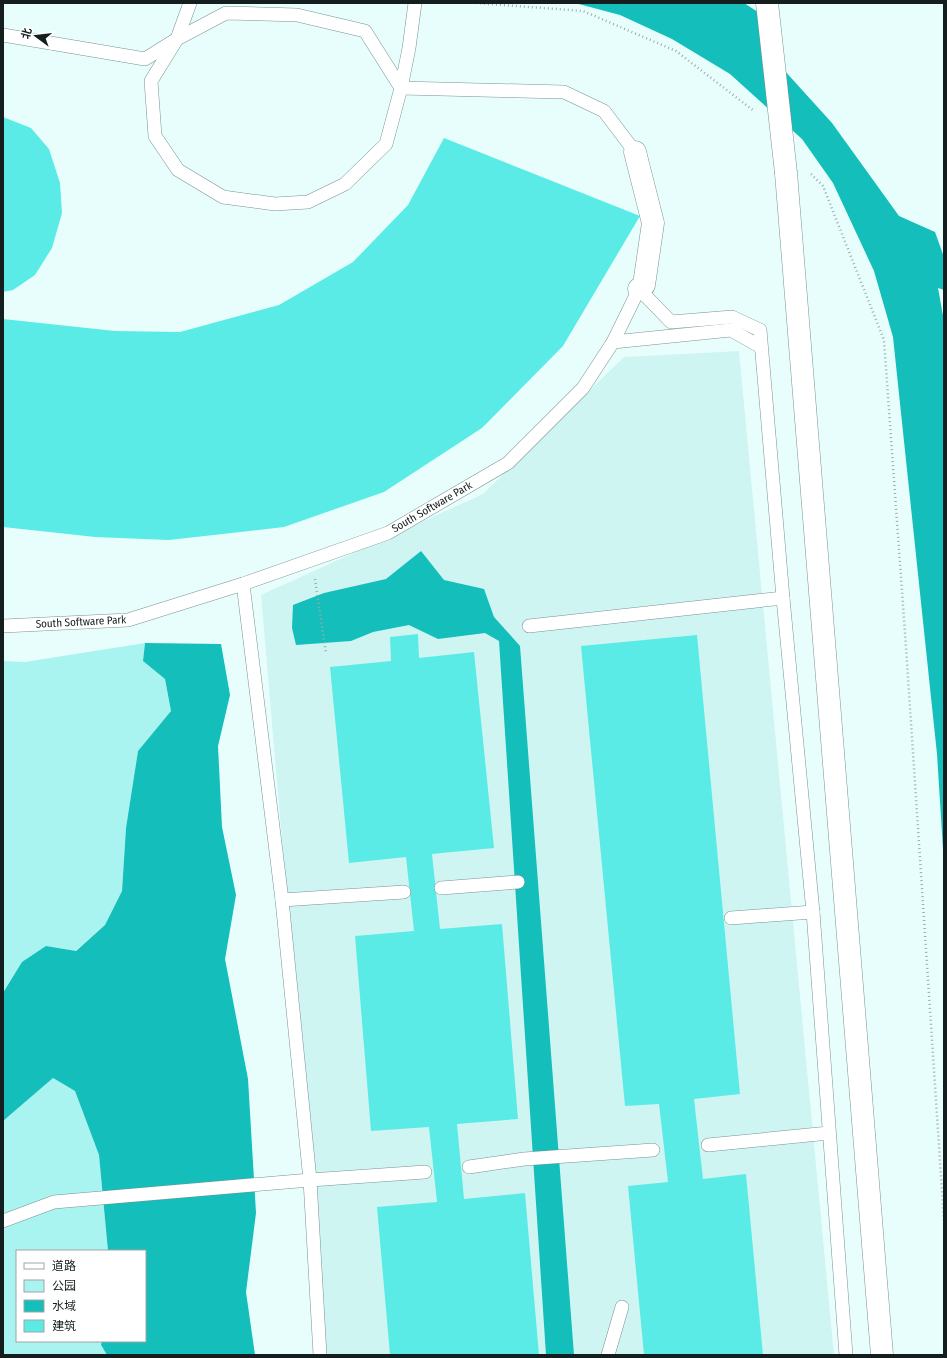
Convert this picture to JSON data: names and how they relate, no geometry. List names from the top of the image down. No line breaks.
{"streets":{"street":["South Software Park"]},"legend":["道路","公园","水域","建筑"],"north":"left"}
